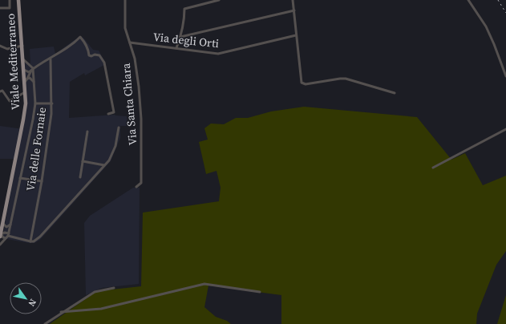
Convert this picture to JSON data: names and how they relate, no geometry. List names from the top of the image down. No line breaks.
{"streets":{"main road":["Viale Mediterraneo"],"street":["Via degli Orti","Via Santa Chiara","Via delle Fornaie"]},"crossings":[["Via degli Orti","Via Santa Chiara"]],"north":"bottom right"}
